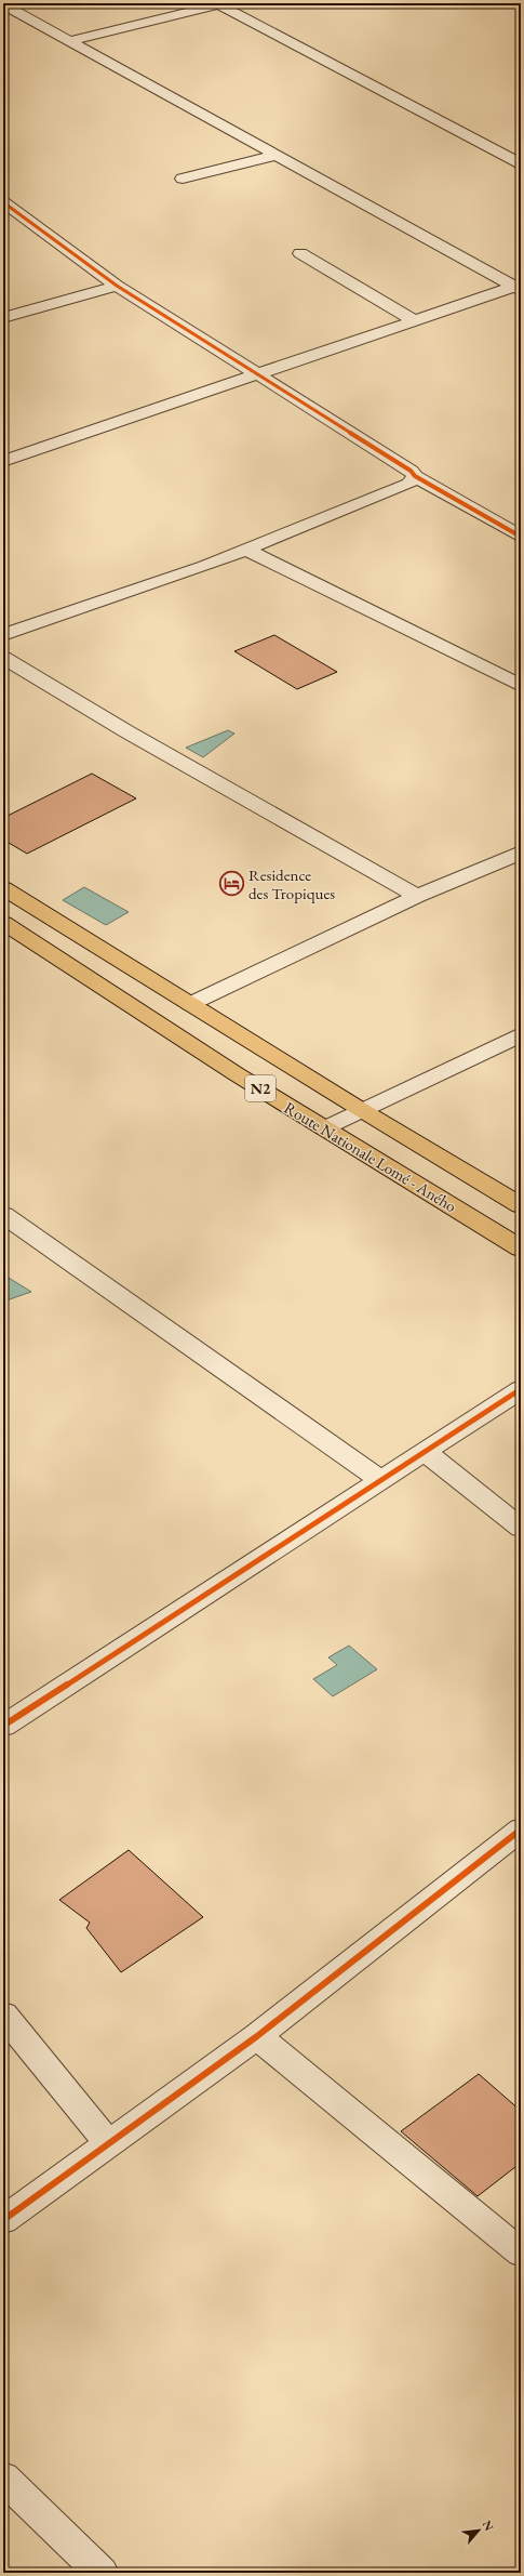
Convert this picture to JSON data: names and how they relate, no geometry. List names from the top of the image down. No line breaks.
{"streets":{"highway":["N2","Route Nationale Lomé - Aného"]},"places":{"hotel":["Residence des Tropiques"]},"north":"top right"}
